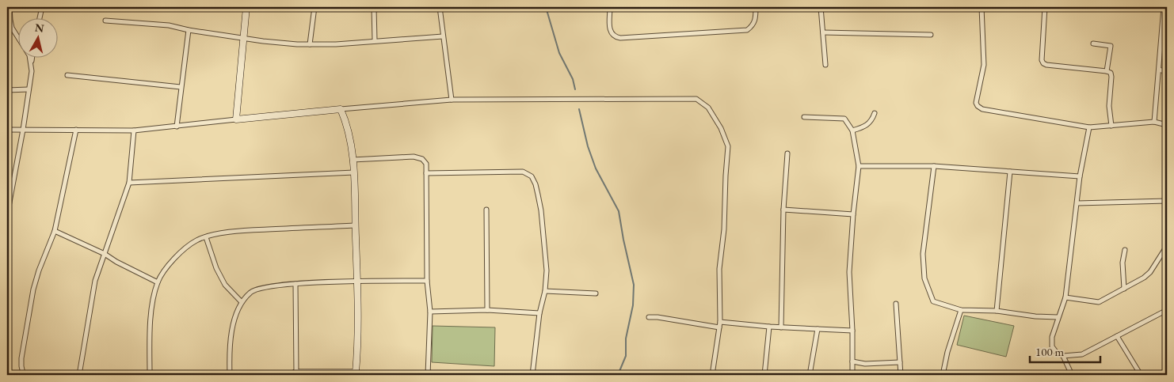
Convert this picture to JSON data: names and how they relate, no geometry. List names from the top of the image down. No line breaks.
{"scale_bar":"100 m","north":"top"}
